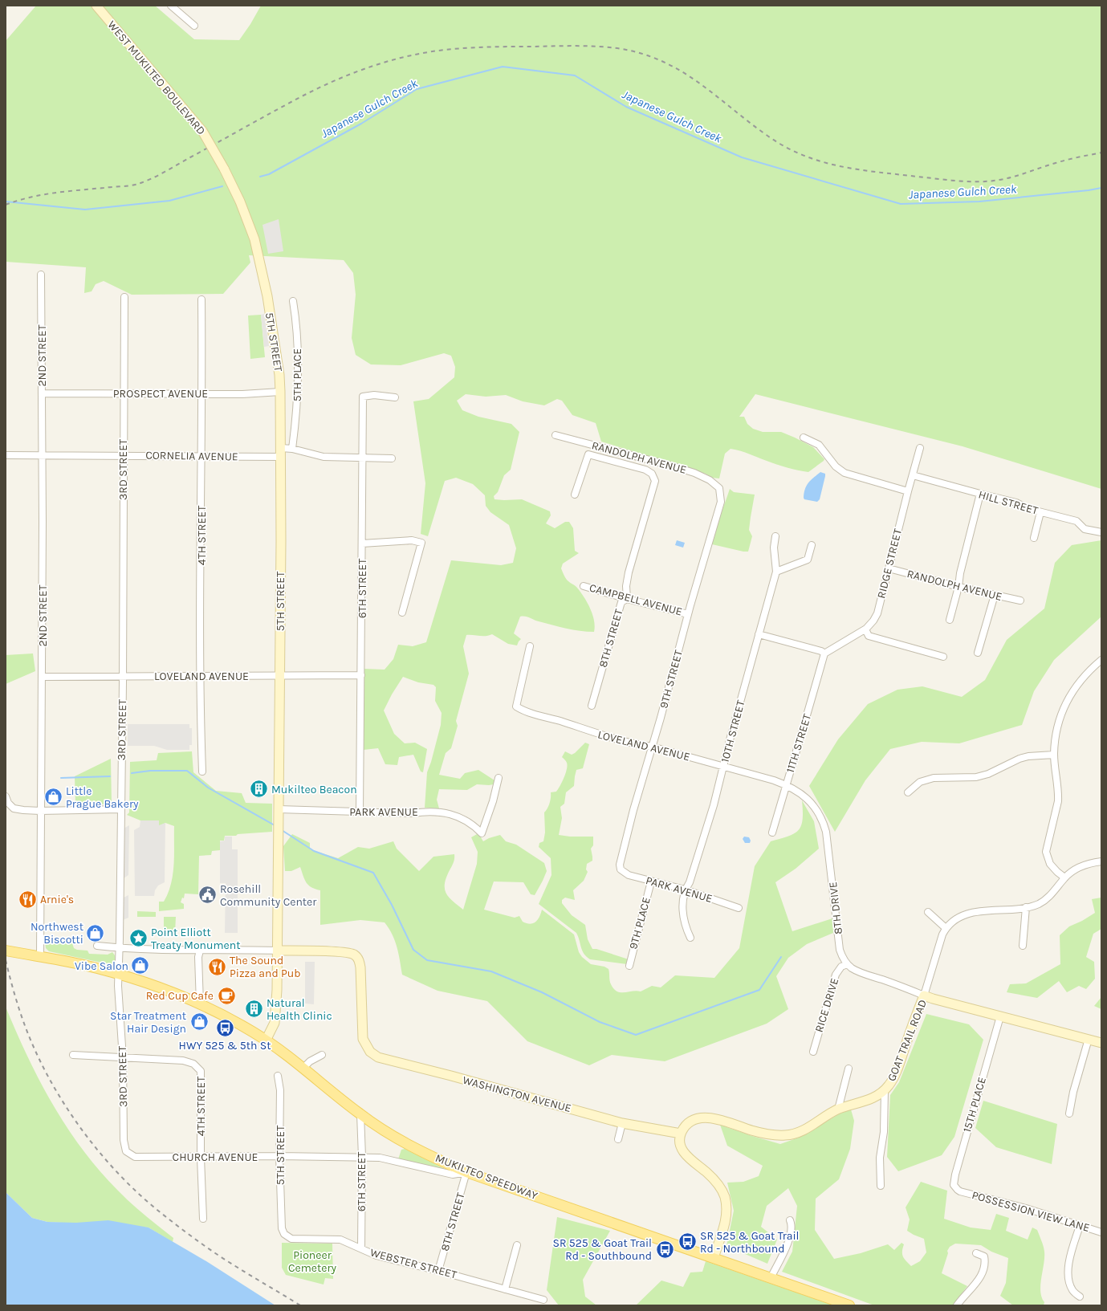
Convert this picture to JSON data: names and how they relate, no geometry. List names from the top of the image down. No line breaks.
{"streets":{"main road":["MUKILTEO SPEEDWAY"],"street":["WEST MUKILTEO BOULEVARD","5TH STREET","2ND STREET","5TH PLACE","PROSPECT AVENUE","CORNELIA AVENUE","RANDOLPH AVENUE","3RD STREET","HILL STREET","4TH STREET","RIDGE STREET","6TH STREET","CAMPBELL AVENUE","8TH STREET","LOVELAND AVENUE","9TH STREET","10TH STREET","11TH STREET","PARK AVENUE","8TH DRIVE","9TH PLACE","RICE DRIVE","GOAT TRAIL ROAD","WASHINGTON AVENUE","15TH PLACE","CHURCH AVENUE","POSSESSION VIEW LANE","WEBSTER STREET"]},"crossings":[["WEST MUKILTEO BOULEVARD","5TH STREET"],["5TH STREET","PROSPECT AVENUE"],["5TH STREET","CORNELIA AVENUE"],["5TH STREET","LOVELAND AVENUE"],["5TH STREET","PARK AVENUE"],["5TH STREET","WASHINGTON AVENUE"],["5TH STREET","CHURCH AVENUE"],["5TH STREET","MUKILTEO SPEEDWAY"],["5TH STREET","WEBSTER STREET"],["2ND STREET","PROSPECT AVENUE"],["2ND STREET","CORNELIA AVENUE"],["2ND STREET","LOVELAND AVENUE"],["2ND STREET","MUKILTEO SPEEDWAY"],["5TH PLACE","CORNELIA AVENUE"],["PROSPECT AVENUE","3RD STREET"],["PROSPECT AVENUE","4TH STREET"],["CORNELIA AVENUE","3RD STREET"],["CORNELIA AVENUE","4TH STREET"],["CORNELIA AVENUE","6TH STREET"],["RANDOLPH AVENUE","RIDGE STREET"],["RANDOLPH AVENUE","8TH STREET"],["RANDOLPH AVENUE","9TH STREET"],["3RD STREET","4TH STREET"],["3RD STREET","LOVELAND AVENUE"],["3RD STREET","CHURCH AVENUE"],["3RD STREET","MUKILTEO SPEEDWAY"],["HILL STREET","RIDGE STREET"],["4TH STREET","LOVELAND AVENUE"],["4TH STREET","CHURCH AVENUE"],["RIDGE STREET","11TH STREET"],["6TH STREET","LOVELAND AVENUE"],["6TH STREET","PARK AVENUE"],["6TH STREET","CHURCH AVENUE"],["6TH STREET","MUKILTEO SPEEDWAY"],["6TH STREET","WEBSTER STREET"],["CAMPBELL AVENUE","8TH STREET"],["CAMPBELL AVENUE","9TH STREET"],["8TH STREET","CHURCH AVENUE"],["8TH STREET","MUKILTEO SPEEDWAY"],["8TH STREET","WEBSTER STREET"],["LOVELAND AVENUE","9TH STREET"],["LOVELAND AVENUE","10TH STREET"],["LOVELAND AVENUE","11TH STREET"],["LOVELAND AVENUE","8TH DRIVE"],["9TH STREET","PARK AVENUE"],["10TH STREET","PARK AVENUE"],["11TH STREET","8TH DRIVE"],["PARK AVENUE","9TH PLACE"],["8TH DRIVE","RICE DRIVE"],["GOAT TRAIL ROAD","WASHINGTON AVENUE"],["GOAT TRAIL ROAD","15TH PLACE"],["15TH PLACE","POSSESSION VIEW LANE"],["CHURCH AVENUE","MUKILTEO SPEEDWAY"]],"water":["Japanese Gulch Creek"],"parks":["Pioneer Cemetery"],"places":{"building":["Mukilteo Beacon","Natural Health Clinic"],"shop":["Little Prague Bakery","Northwest Biscotti","Vibe Salon","Star Treatment Hair Design"],"public building":["Rosehill Community Center"],"restaurant":["Arnie's","The Sound Pizza and Pub"],"place":["Point Elliott Treaty Monument"],"cafe":["Red Cup Cafe"],"bus stop":["HWY 525 & 5th St","SR 525 & Goat Trail Rd - Northbound","SR 525 & Goat Trail Rd - Southbound"]}}
